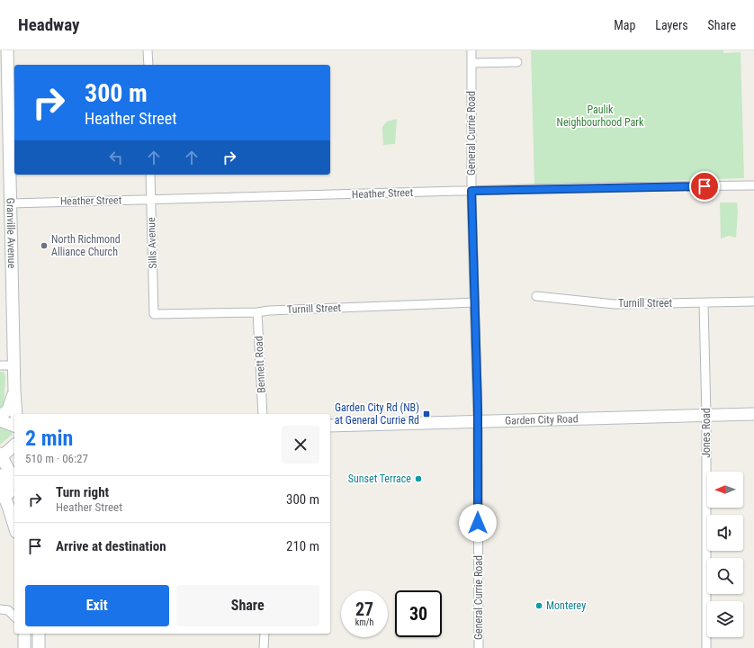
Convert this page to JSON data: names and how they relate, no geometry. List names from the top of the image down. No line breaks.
{"streets":{"street":["General Currie Road","Heather Street","Granville Avenue","Sills Avenue","Turnill Street","Bennett Road","Garden City Road","Jones Road"]},"crossings":[["General Currie Road","Heather Street"],["General Currie Road","Turnill Street"],["General Currie Road","Garden City Road"],["Heather Street","Granville Avenue"],["Heather Street","Sills Avenue"],["Sills Avenue","Turnill Street"],["Turnill Street","Bennett Road"],["Turnill Street","Jones Road"],["Garden City Road","Jones Road"]],"parks":["Paulik Neighbourhood Park"],"places":{"other":["North Richmond Alliance Church","Sunset Terrace","Monterey"],"transit":["Garden City Rd (NB) at General Currie Rd"]},"north":"left","page":{"header":"Headway","nav":["Map","Layers","Share"],"turn":["300 m","Heather Street"],"heading":["2 min","510 m · 06:27"],"list":[{"name":"Turn right","note":"Heather Street","value":"300 m"},{"name":"Arrive at destination","value":"210 m"}],"buttons":["Exit","Share"],"speed":"27 km/h","limit":"30"}}
